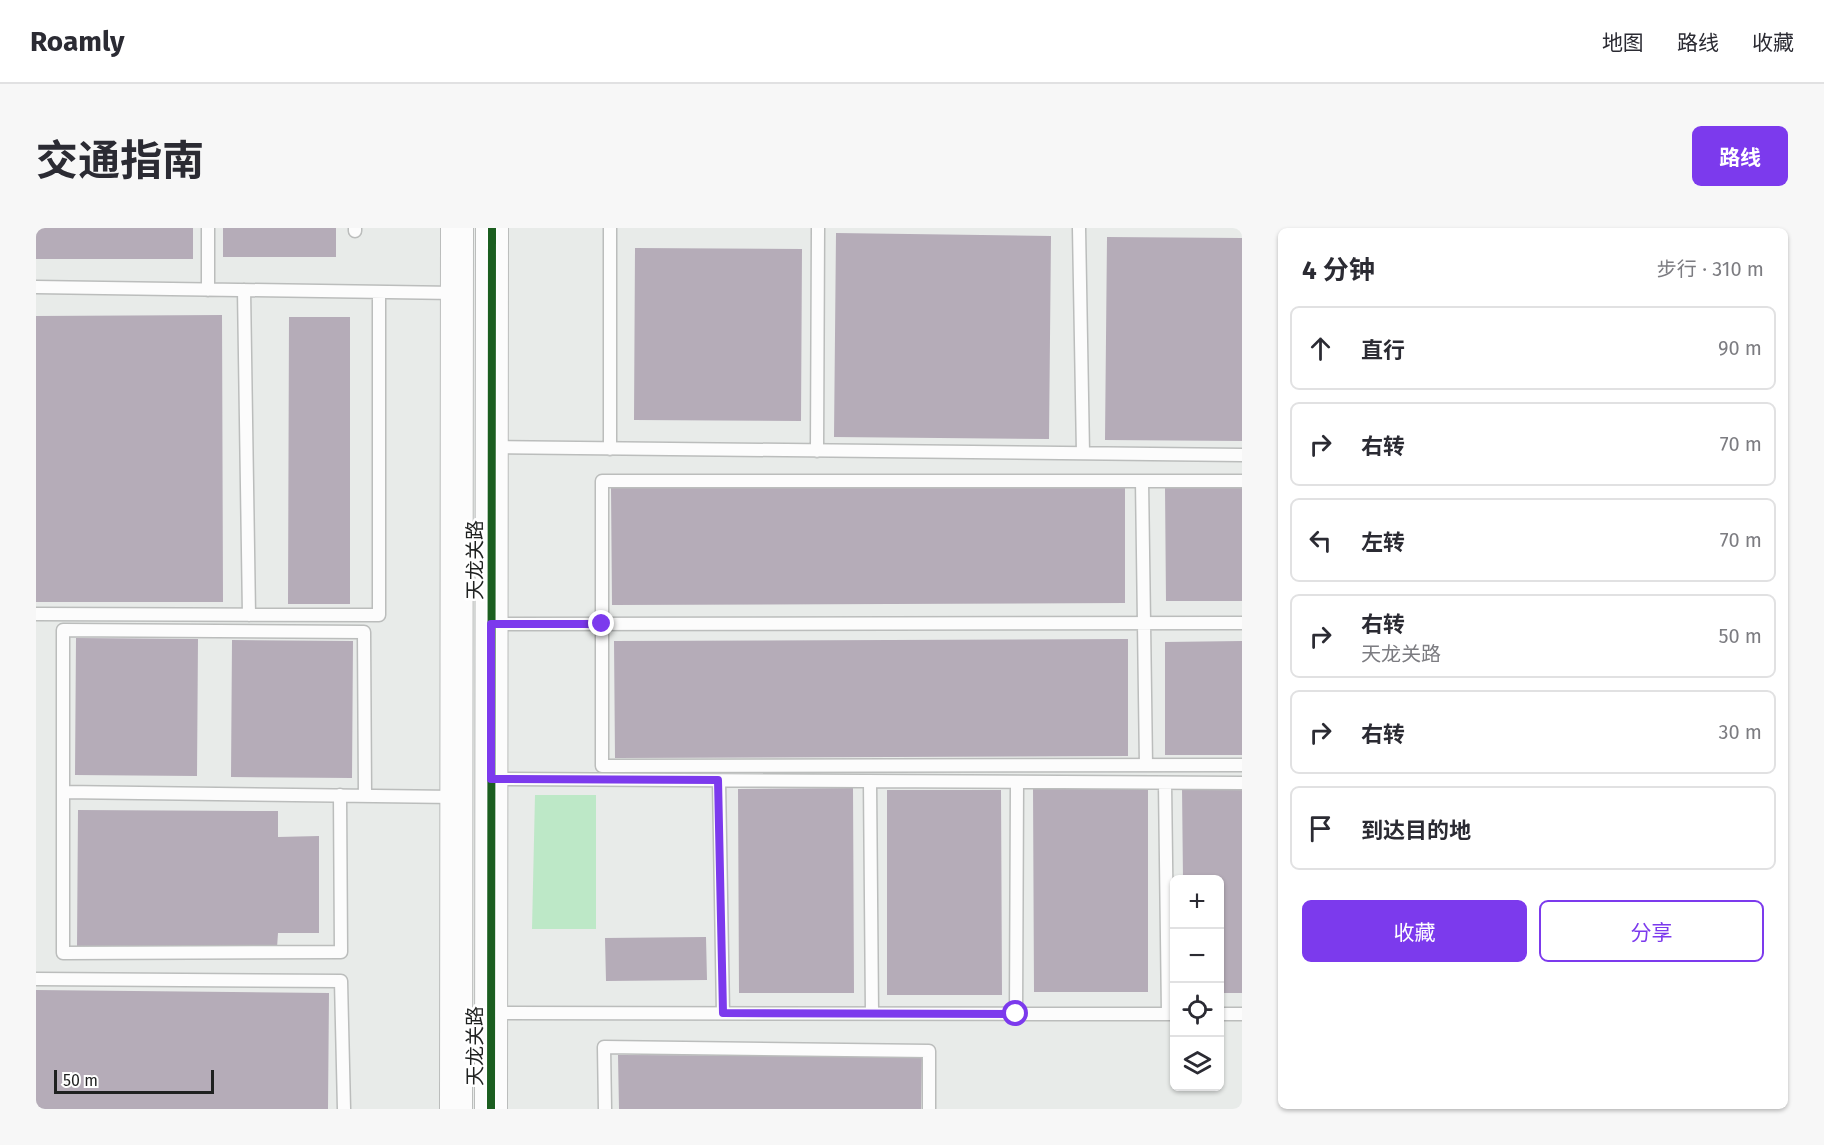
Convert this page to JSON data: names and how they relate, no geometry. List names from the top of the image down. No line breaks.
{"streets":{"street":["天龙关路"]},"scale_bar":"50 m","page":{"header":"Roamly","nav":["地图","路线","收藏"],"title":"交通指南","buttons":["路线",["收藏","分享"]],"heading":["4 分钟","步行 · 310 m"],"list":[["直行","90 m"],["右转","70 m"],["左转","70 m"],["右转","天龙关路","50 m"],["右转","30 m"],"到达目的地"],"map_buttons":["+","−"],"scale":"50 m"}}
